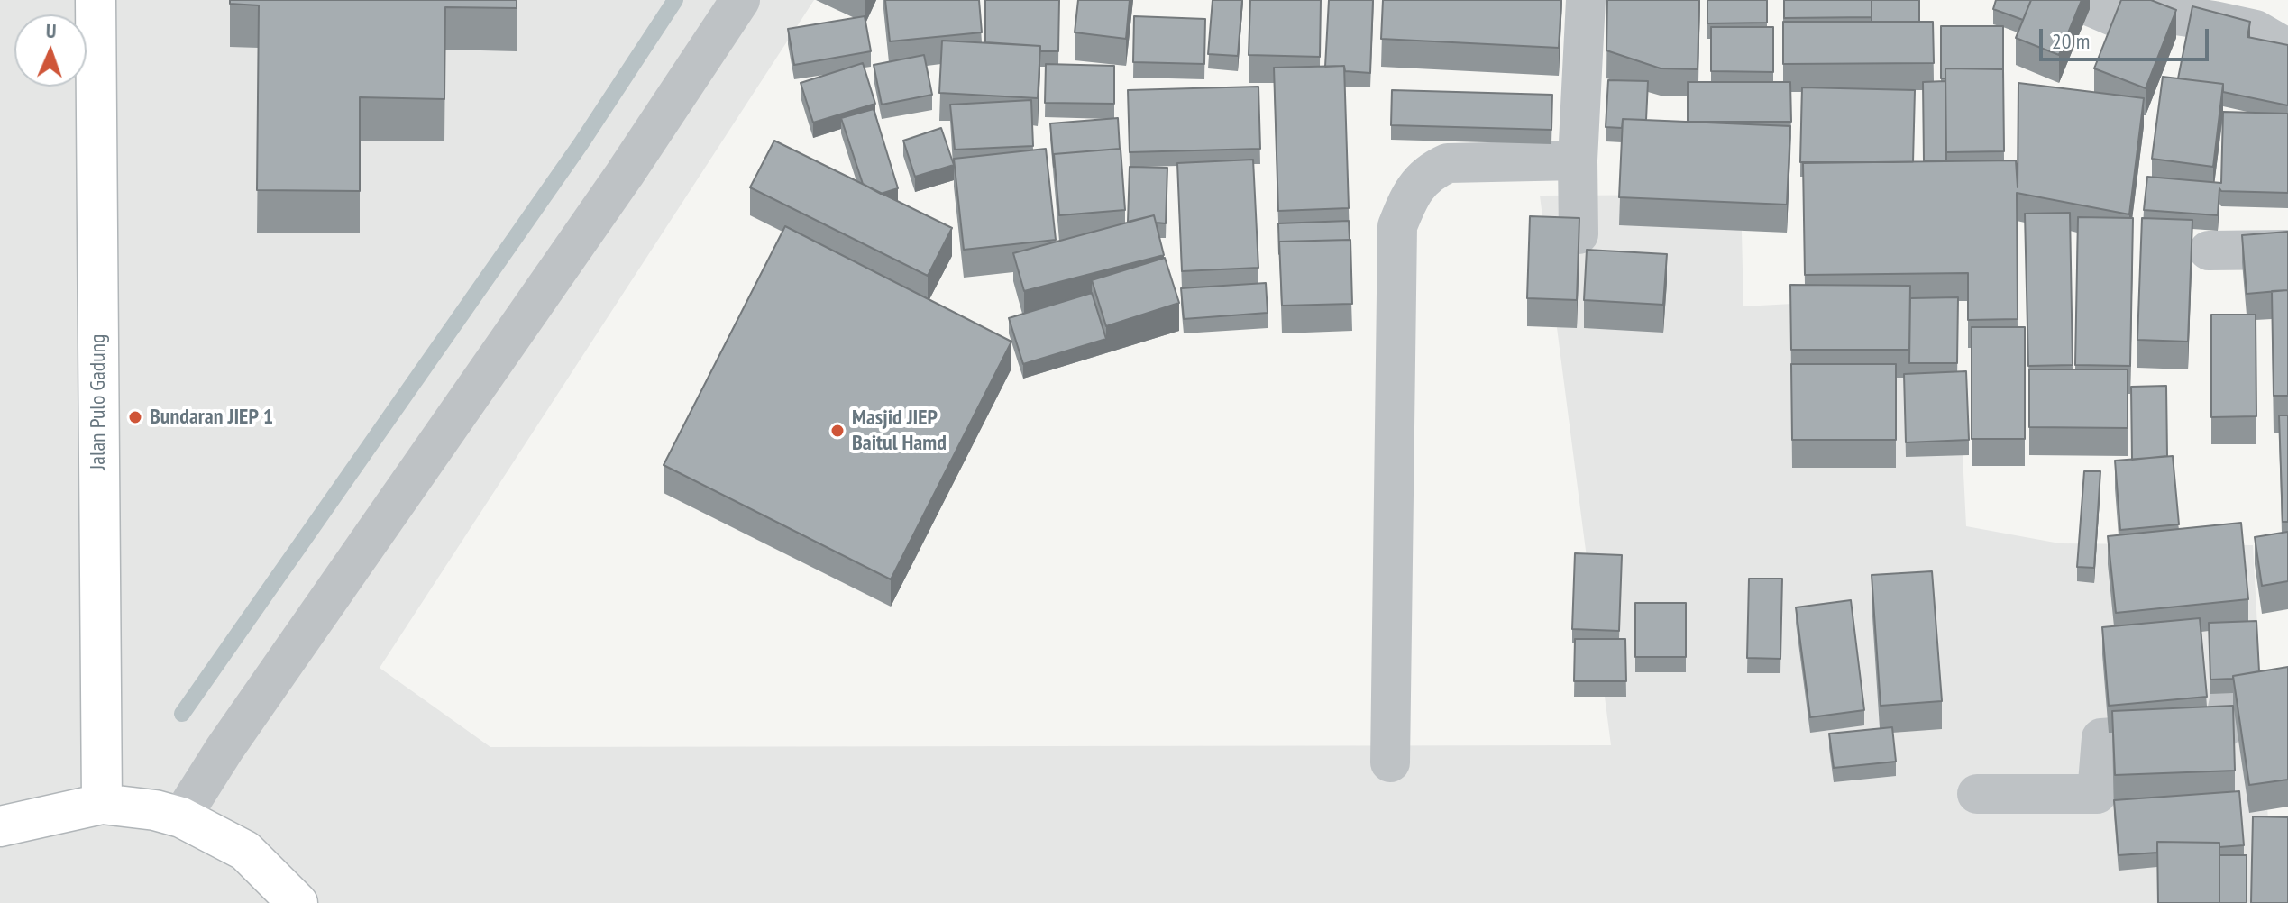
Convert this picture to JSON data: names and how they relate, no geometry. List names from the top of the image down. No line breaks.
{"streets":{"street":["Jalan Pulo Gadung"]},"places":["Bundaran JIEP 1","Masjid JIEP Baitul Hamd"],"scale_bar":"20 m","north":"top"}
